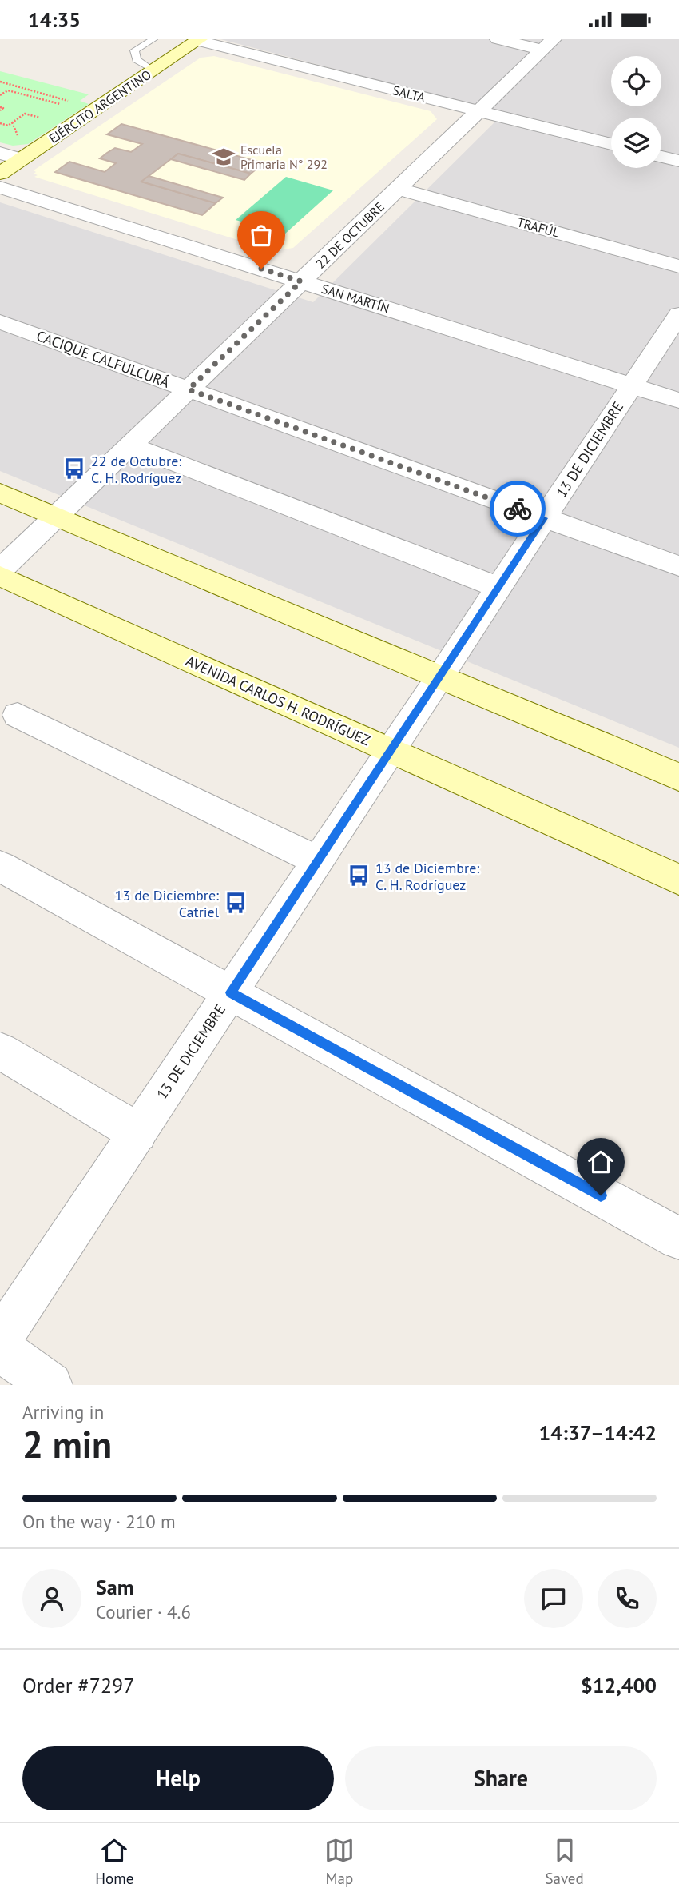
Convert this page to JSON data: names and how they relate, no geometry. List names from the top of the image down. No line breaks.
{"streets":{"main road":["EJÉRCITO ARGENTINO","AVENIDA CARLOS H. RODRÍGUEZ"],"street":["SALTA","TRAFÚL","22 DE OCTUBRE","SAN MARTÍN","CACIQUE CALFULCURÁ","13 DE DICIEMBRE"]},"crossings":[["SALTA","EJÉRCITO ARGENTINO"],["SALTA","22 DE OCTUBRE"],["TRAFÚL","22 DE OCTUBRE"],["22 DE OCTUBRE","SAN MARTÍN"],["22 DE OCTUBRE","CACIQUE CALFULCURÁ"],["SAN MARTÍN","13 DE DICIEMBRE"],["CACIQUE CALFULCURÁ","13 DE DICIEMBRE"],["13 DE DICIEMBRE","AVENIDA CARLOS H. RODRÍGUEZ"]],"places":{"school or university":["Escuela Primaria N° 292"],"bus stop":["22 de Octubre: C. H. Rodríguez","13 de Diciembre: C. H. Rodríguez","13 de Diciembre: Catriel"]},"page":{"status":"14:35","heading":["2 min","Arriving in","14:37–14:42"],"panel":["Sam","Courier · 4.6","Order #7297","$12,400"],"bar":"On the way · 210 m","buttons":["Help","Share"],"tabs":["Home","Map","Saved"]}}
